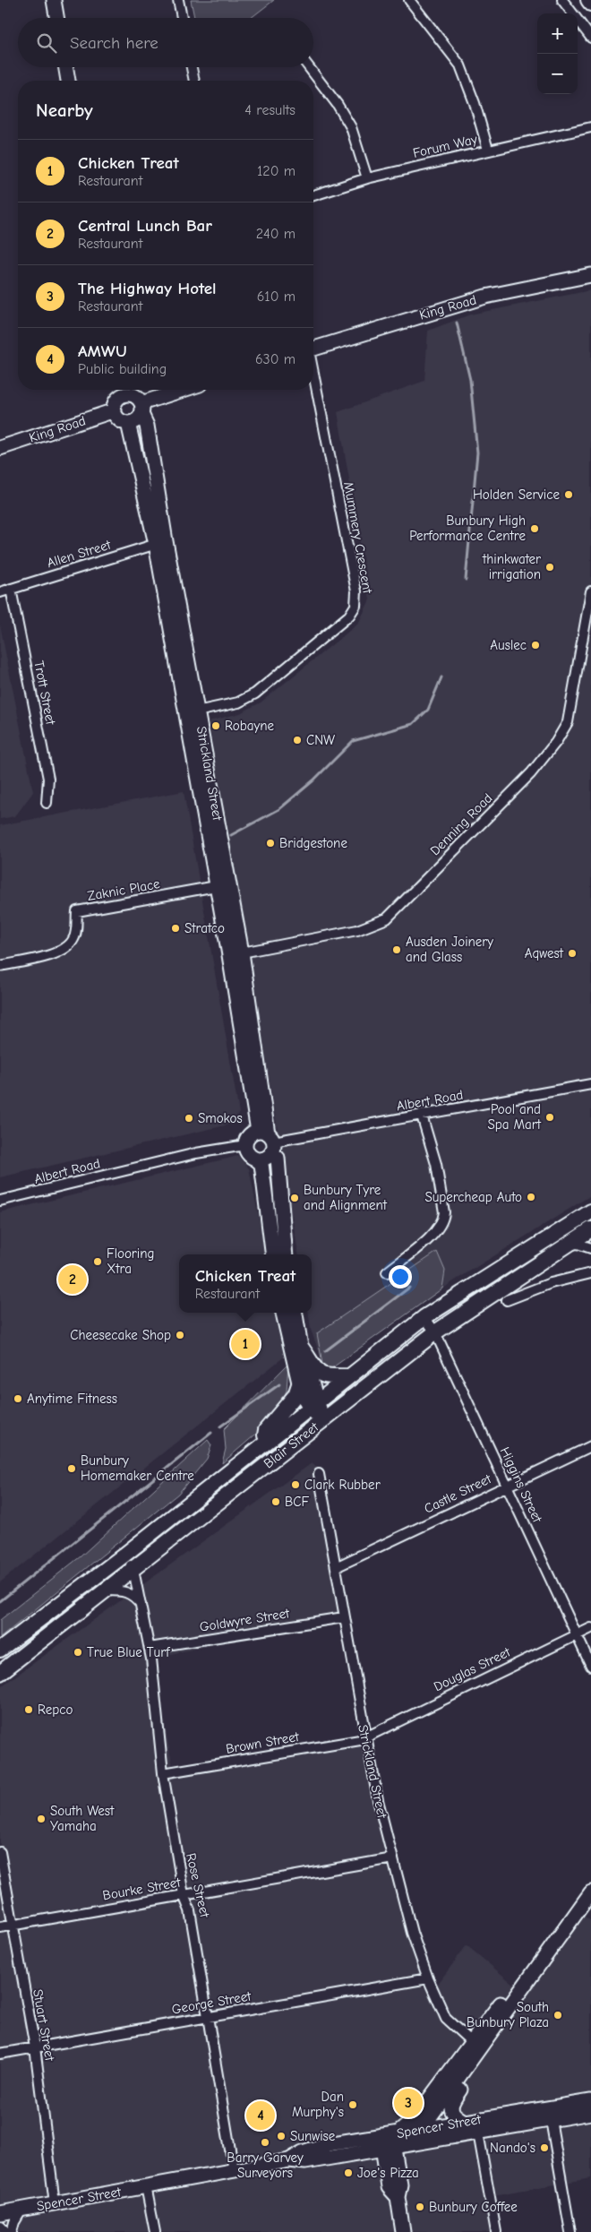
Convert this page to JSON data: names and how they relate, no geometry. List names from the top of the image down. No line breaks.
{"streets":{"main road":["Blair Street"],"street":["Forum Way","King Road","Mummery Crescent","Allen Street","Trott Street","Strickland Street","Denning Road","Zaknic Place","Albert Road","Higgins Street","Castle Street","Goldwyre Street","Douglas Street","Brown Street","Rose Street","Bourke Street","George Street","Stuart Street","Spencer Street"]},"crossings":[["King Road","Strickland Street"],["Mummery Crescent","Strickland Street"],["Allen Street","Trott Street"],["Allen Street","Strickland Street"],["Strickland Street","Denning Road"],["Strickland Street","Zaknic Place"],["Strickland Street","Albert Road"],["Strickland Street","Castle Street"],["Strickland Street","Goldwyre Street"],["Strickland Street","Douglas Street"],["Strickland Street","Brown Street"],["Strickland Street","Bourke Street"],["Strickland Street","George Street"],["Blair Street","Higgins Street"],["Blair Street","Rose Street"],["Higgins Street","Castle Street"],["Higgins Street","Douglas Street"],["Goldwyre Street","Rose Street"],["Douglas Street","Brown Street"],["Brown Street","Rose Street"],["Rose Street","Bourke Street"],["Rose Street","George Street"],["Rose Street","Spencer Street"],["Bourke Street","Stuart Street"],["George Street","Stuart Street"],["Stuart Street","Spencer Street"]],"places":["Holden Service","Bunbury High Performance Centre","thinkwater irrigation","Auslec","Robayne","CNW","Bridgestone","Stratco","Ausden Joinery and Glass","Aqwest","Pool and Spa Mart","Smokos","Supercheap Auto","Bunbury Tyre and Alignment","Flooring Xtra","Cheesecake Shop","Anytime Fitness","Bunbury Homemaker Centre","Clark Rubber","BCF","True Blue Turf","Repco","South West Yamaha","South Bunbury Plaza","Dan Murphy's","Sunwise","Barry Garvey Surveyors","Nando's","Joe's Pizza","Bunbury Coffee"],"page":{"map_buttons":["+","−"],"search":"Search here","heading":["Nearby","4 results"],"list":[{"mark":"1","name":"Chicken Treat","note":"Restaurant","value":"120 m"},{"mark":"2","name":"Central Lunch Bar","note":"Restaurant","value":"240 m"},{"mark":"3","name":"The Highway Hotel","note":"Restaurant","value":"610 m"},{"mark":"4","name":"AMWU","note":"Public building","value":"630 m"}],"popup":["Chicken Treat","Restaurant"],"pins":["2","1","3","4"]}}
